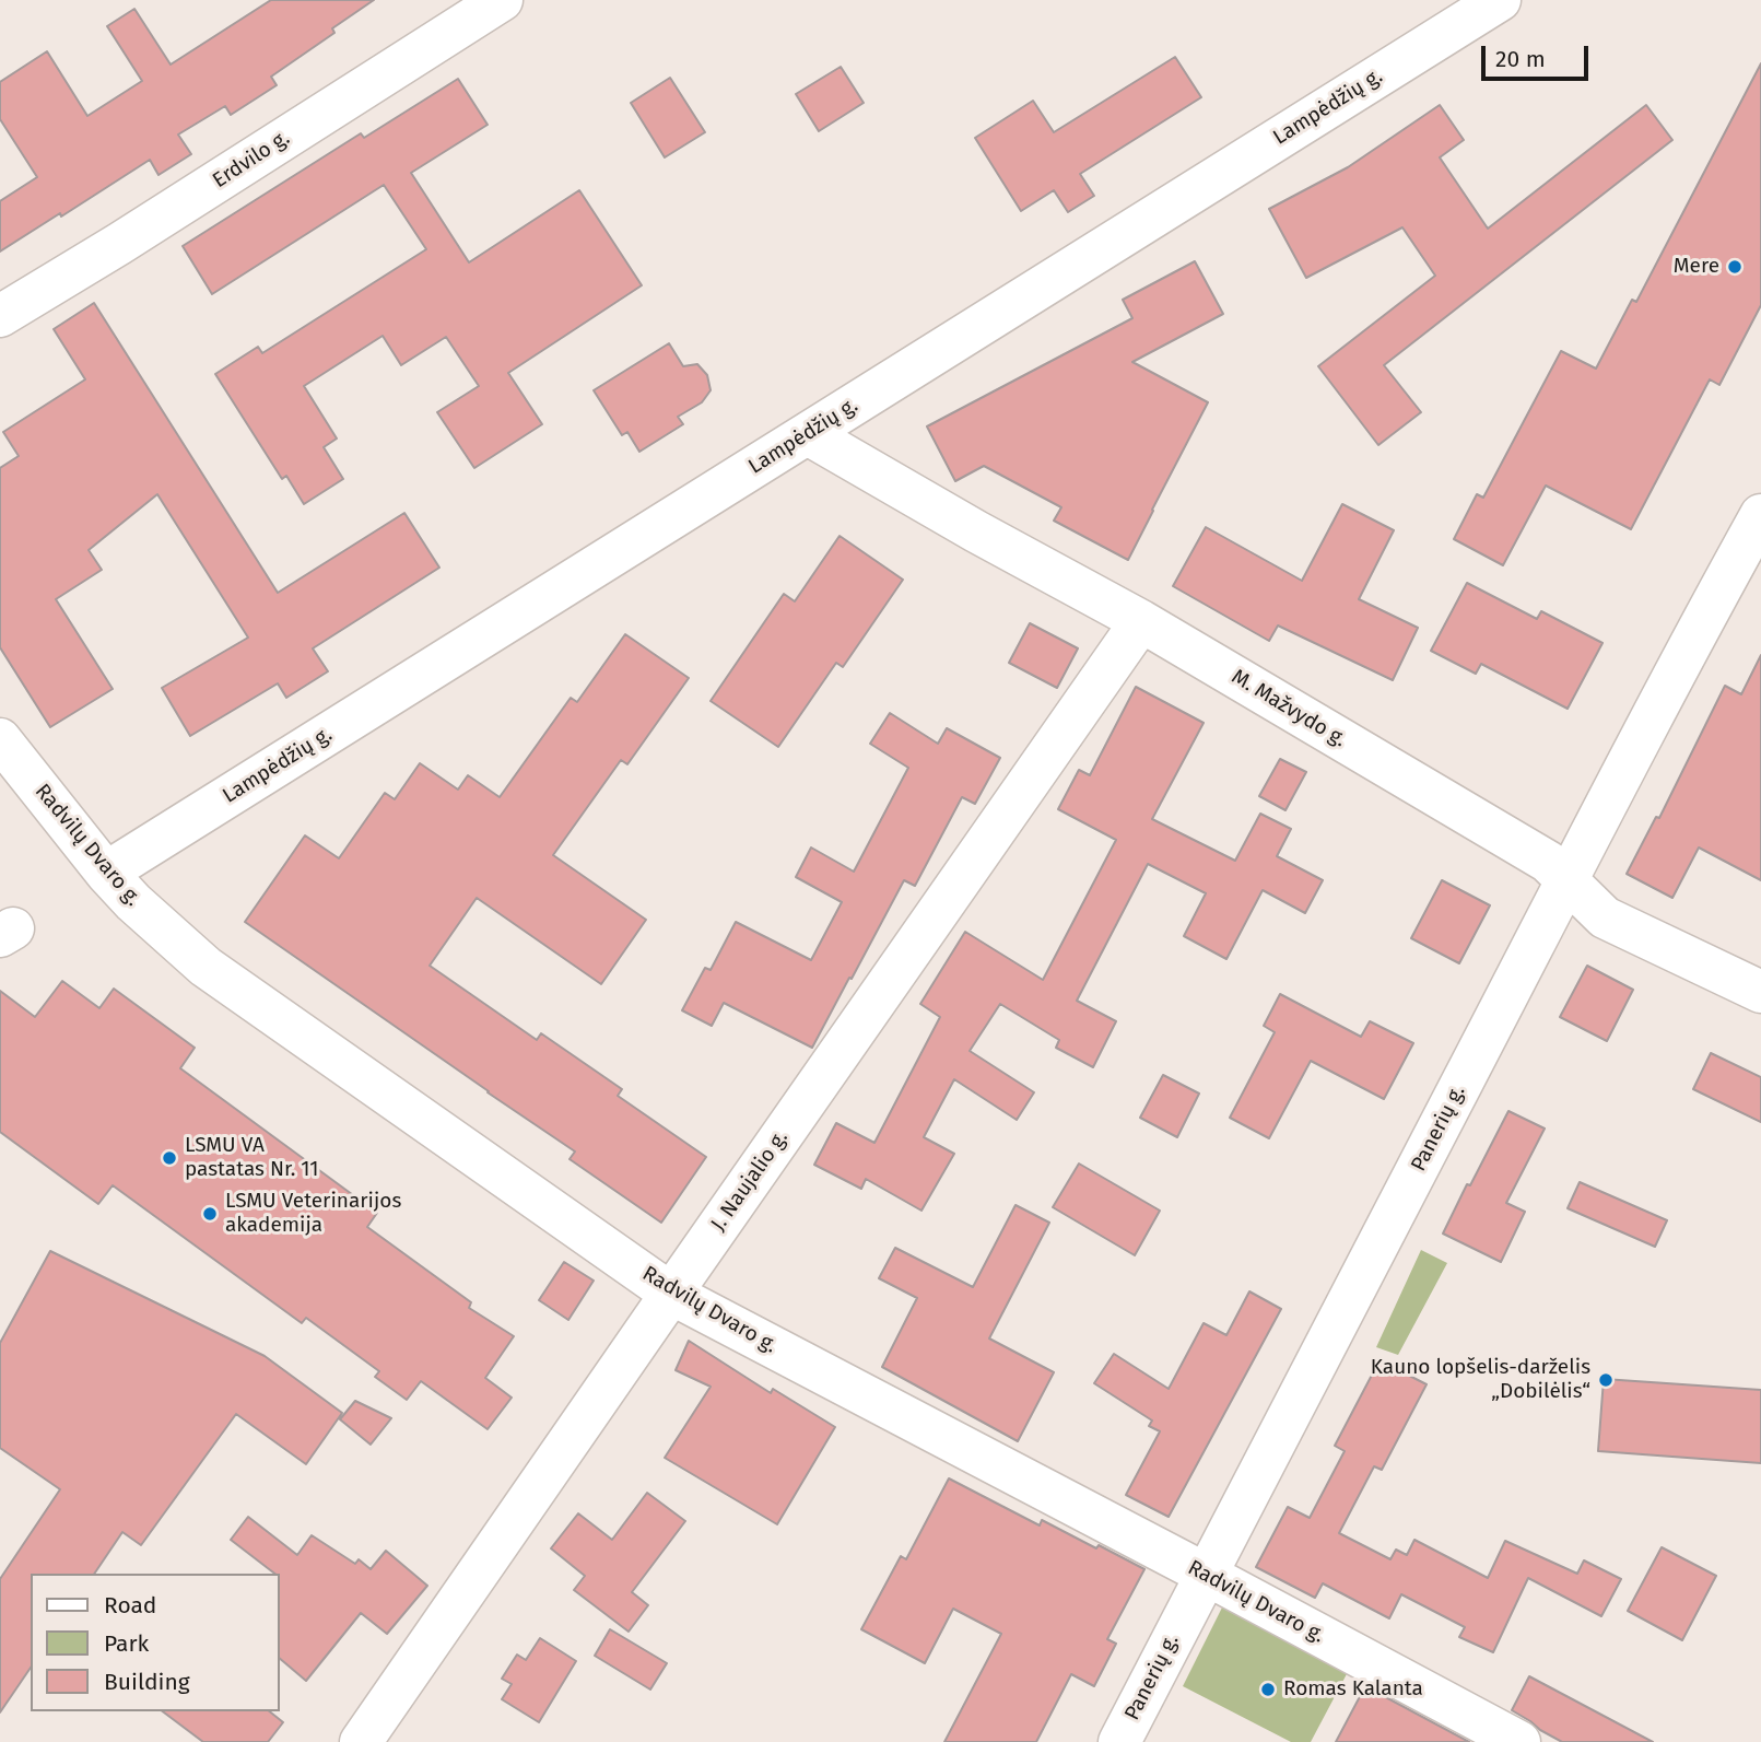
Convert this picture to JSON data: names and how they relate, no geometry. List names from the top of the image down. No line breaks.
{"streets":{"street":["Lampėdžių g.","Erdvilo g.","M. Mažvydo g.","Radvilų Dvaro g.","Panerių g.","J. Naujalio g."]},"crossings":[["Lampėdžių g.","M. Mažvydo g."],["Lampėdžių g.","Radvilų Dvaro g."],["M. Mažvydo g.","Panerių g."],["M. Mažvydo g.","J. Naujalio g."],["Radvilų Dvaro g.","Panerių g."],["Radvilų Dvaro g.","J. Naujalio g."]],"places":["Mere","LSMU VA pastatas Nr. 11","LSMU Veterinarijos akademija","Kauno lopšelis-darželis „Dobilėlis“","Romas Kalanta"],"legend":["Road","Park","Building"],"scale_bar":"20 m"}
